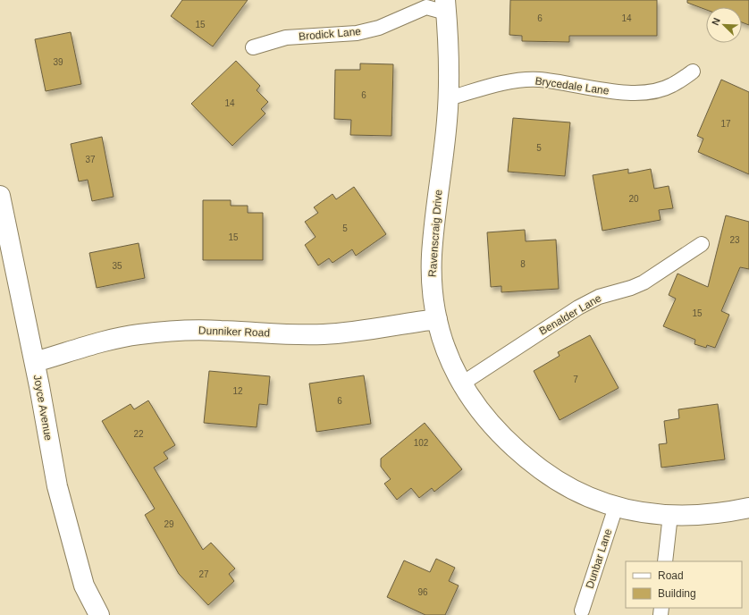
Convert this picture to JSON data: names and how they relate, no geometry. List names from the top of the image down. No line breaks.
{"streets":{"street":["Ravenscraig Drive","Dunniker Road","Joyce Avenue"],"lane":["Brodick Lane","Brycedale Lane","Benalder Lane","Dunbar Lane"]},"crossings":[["Brodick Lane","Ravenscraig Drive"],["Brycedale Lane","Ravenscraig Drive"],["Ravenscraig Drive","Benalder Lane"],["Ravenscraig Drive","Dunniker Road"],["Ravenscraig Drive","Dunbar Lane"],["Dunniker Road","Joyce Avenue"]],"house_numbers":["6","14","15","39","6","14","17","5","37","20","5","15","23","8","35","15","7","12","6","22","102","29","27","96"],"legend":["Road","Building"],"north":"top left"}
